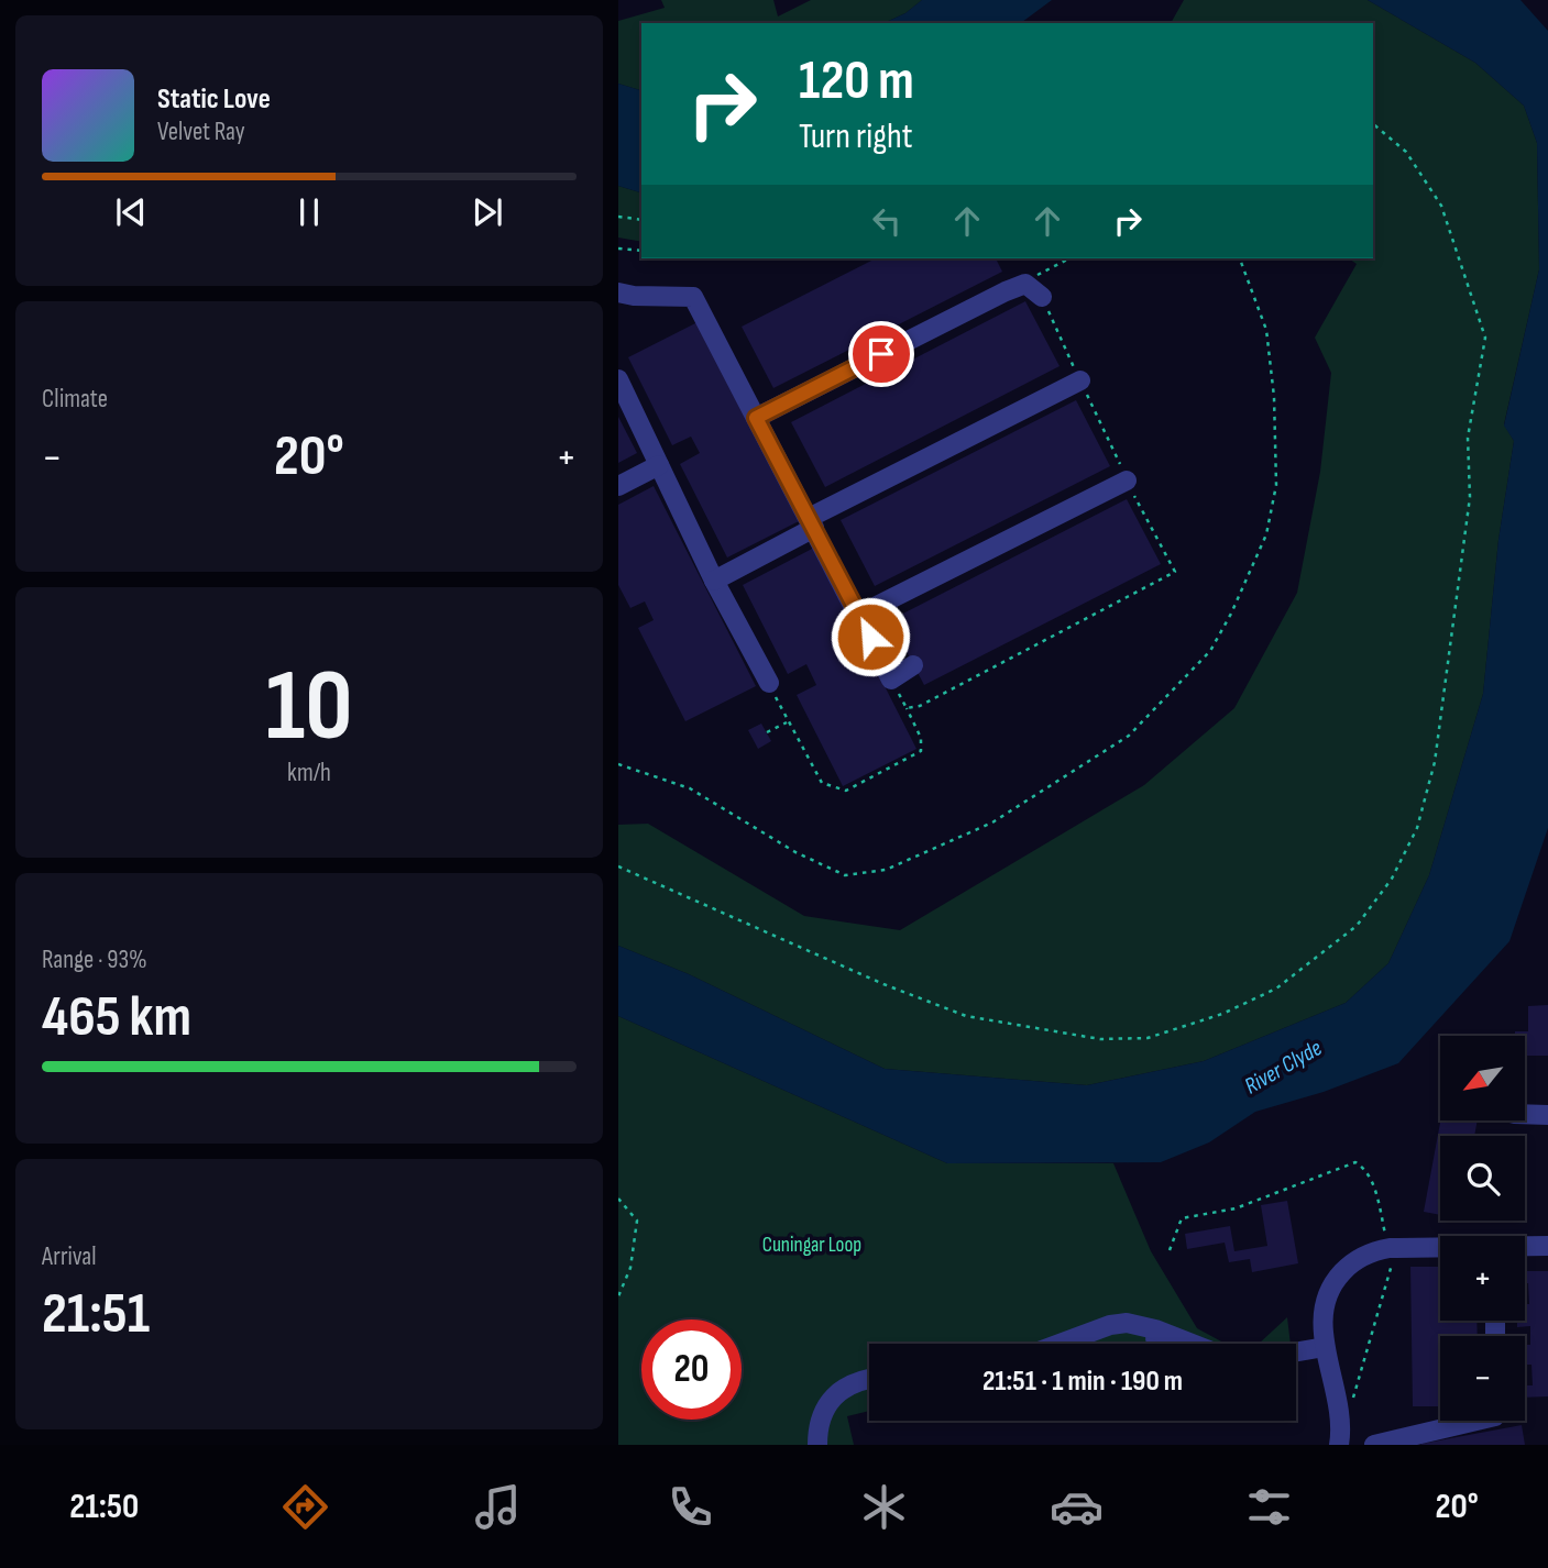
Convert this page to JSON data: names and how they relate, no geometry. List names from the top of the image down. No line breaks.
{"water":["River Clyde"],"parks":["Cuningar Loop"],"north":"bottom left","page":{"turn":["120 m","Turn right"],"song":["Static Love","Velvet Ray"],"tile":["Climate",["10","km/h"],["Range · 93%","465 km"],["Arrival","21:51"]],"heat":["−","20°","+"],"map_buttons":["+","−"],"limit":"20","trip":"21:51 · 1 min · 190 m","tabs":["21:50","20°"]}}
